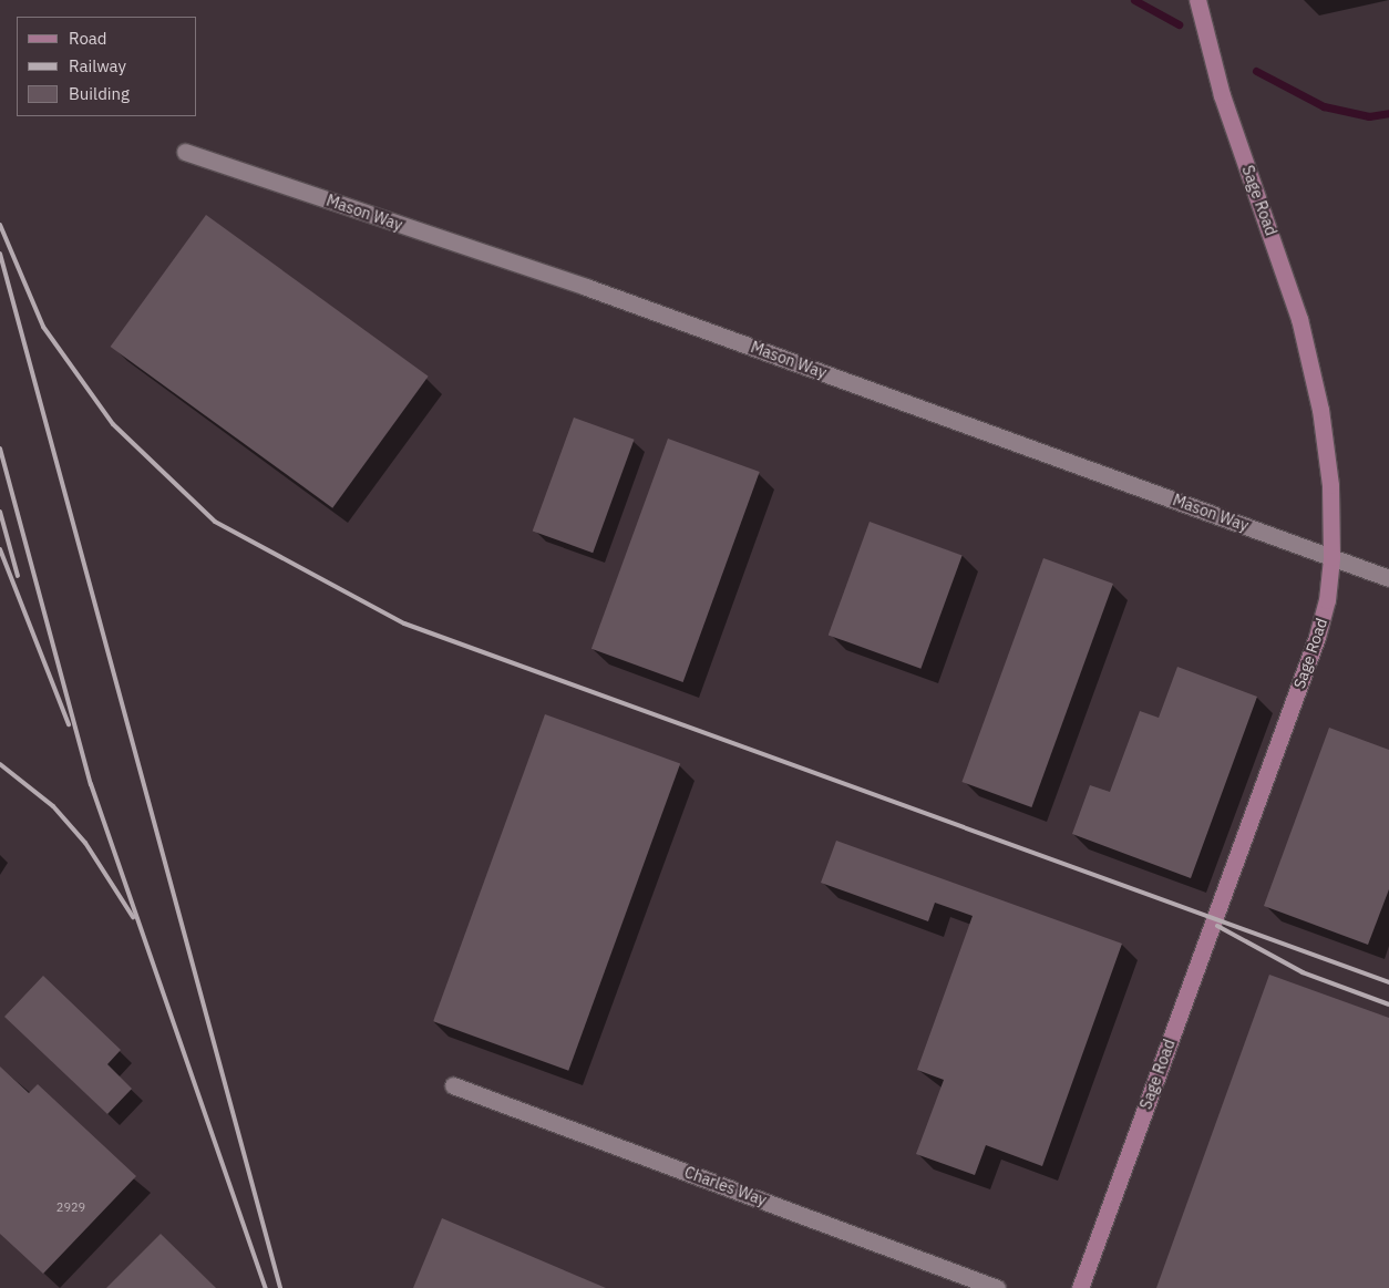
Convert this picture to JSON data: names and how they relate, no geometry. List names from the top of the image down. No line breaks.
{"streets":{"main road":["Sage Road"],"street":["Mason Way","Charles Way"]},"crossings":[["Sage Road","Mason Way"]],"house_numbers":["2929"],"legend":["Road","Railway","Building"]}
